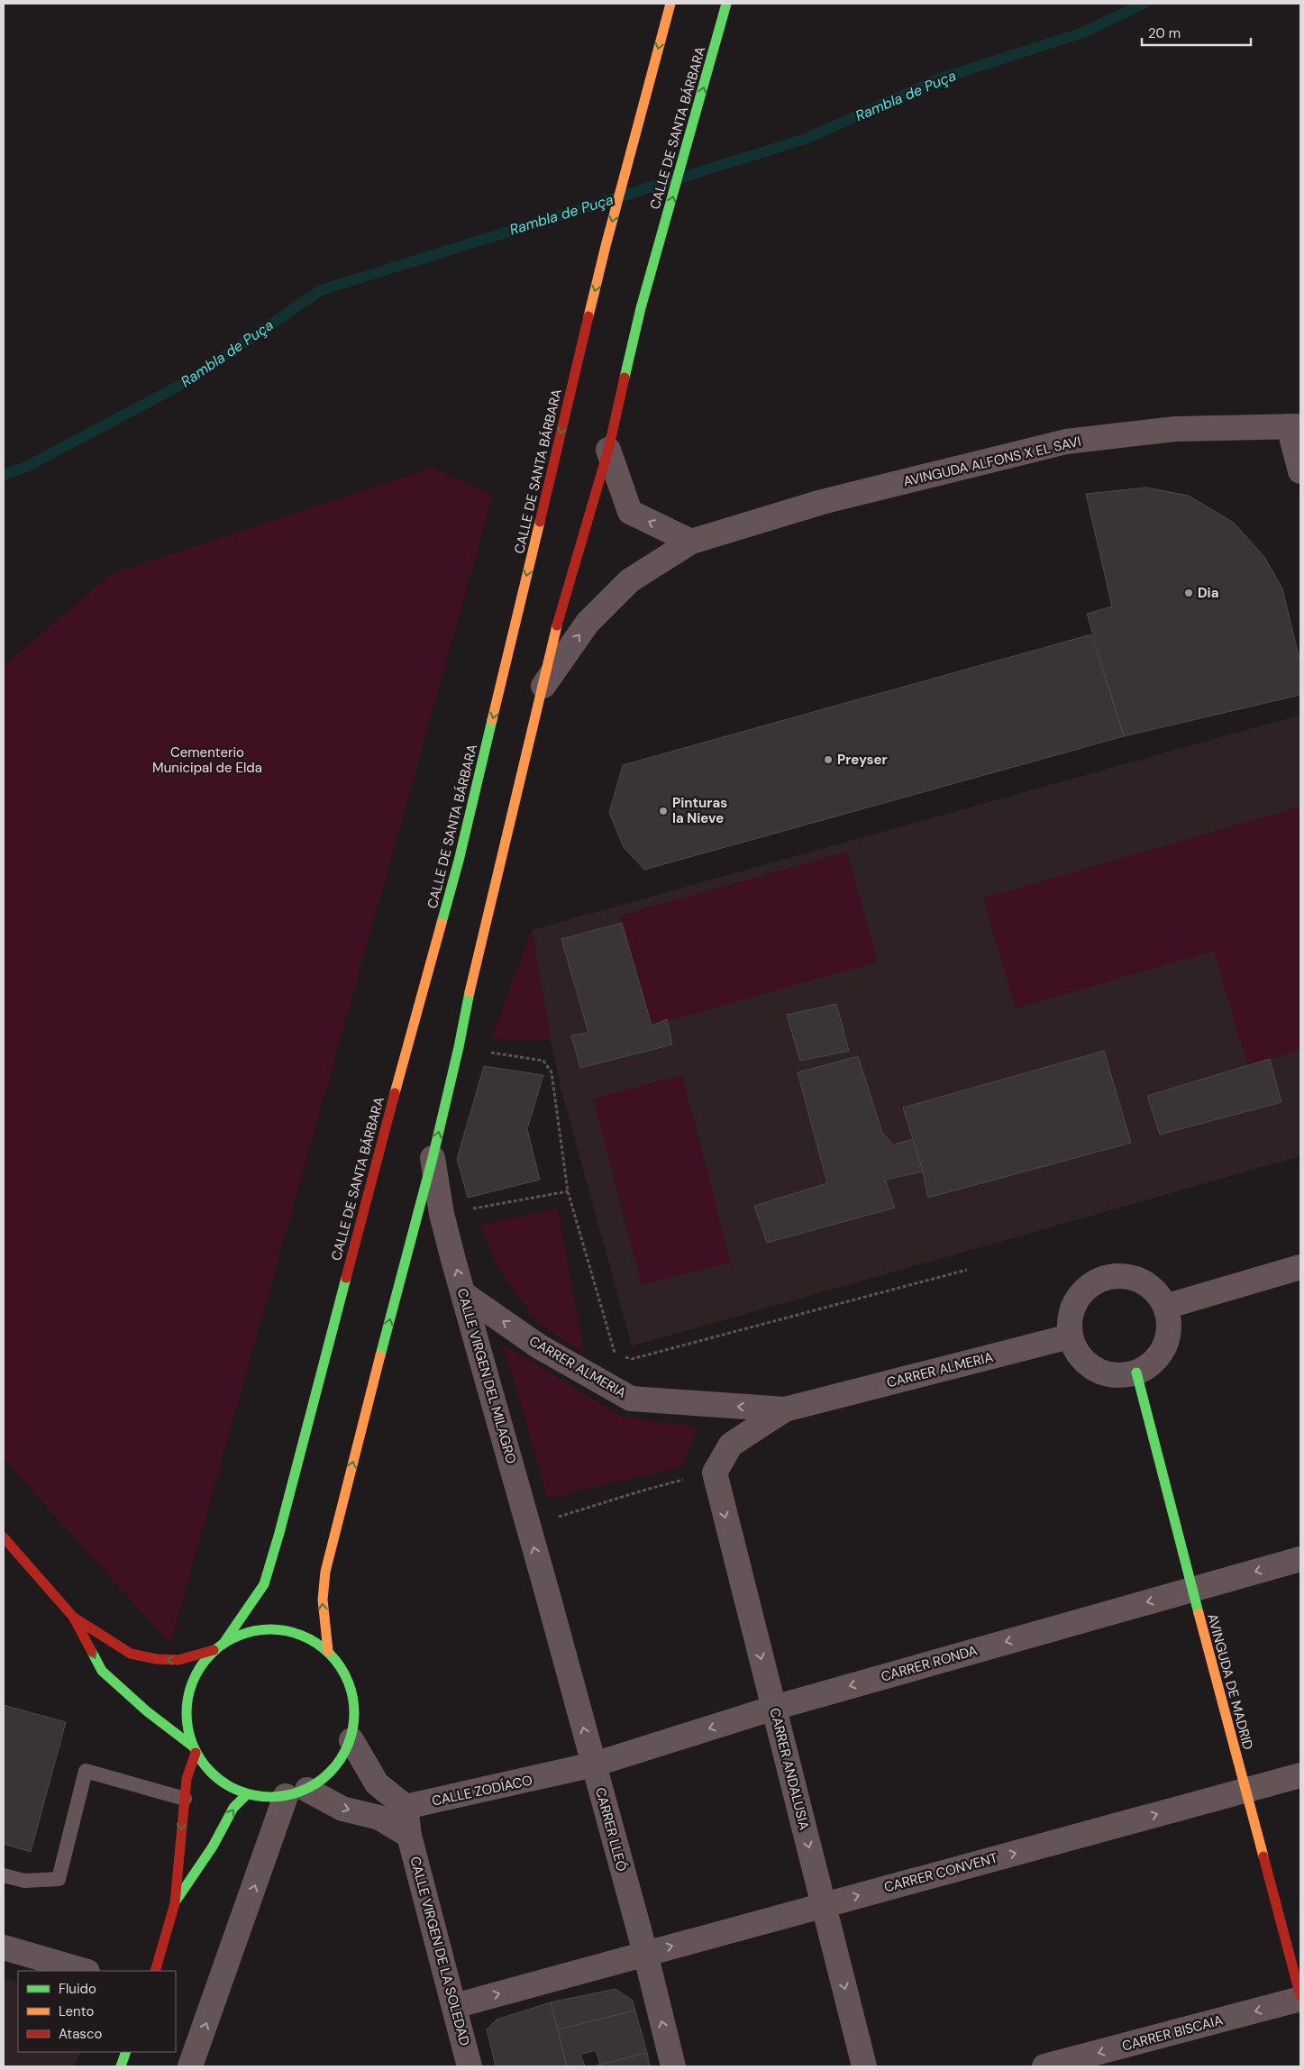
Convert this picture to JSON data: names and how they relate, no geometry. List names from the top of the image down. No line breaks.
{"streets":{"street":["CALLE DE SANTA BÁRBARA","AVINGUDA ALFONS X EL SAVI","CARRER ALMERIA","CALLE VIRGEN DEL MILAGRO","CARRER RONDA","AVINGUDA DE MADRID","CARRER ANDALUSIA","CALLE ZODÍACO","CARRER LLEÓ","CARRER CONVENT","CALLE VIRGEN DE LA SOLEDAD","CARRER BISCAIA"]},"crossings":[["CALLE DE SANTA BÁRBARA","AVINGUDA ALFONS X EL SAVI"],["CALLE DE SANTA BÁRBARA","CALLE VIRGEN DEL MILAGRO"],["CARRER ALMERIA","CALLE VIRGEN DEL MILAGRO"],["CARRER ALMERIA","AVINGUDA DE MADRID"],["CARRER ALMERIA","CARRER ANDALUSIA"],["CALLE VIRGEN DEL MILAGRO","CARRER LLEÓ"],["CARRER RONDA","AVINGUDA DE MADRID"],["CARRER RONDA","CARRER ANDALUSIA"],["CARRER RONDA","CALLE ZODÍACO"],["CARRER RONDA","CARRER LLEÓ"],["AVINGUDA DE MADRID","CARRER CONVENT"],["AVINGUDA DE MADRID","CARRER BISCAIA"],["CARRER ANDALUSIA","CARRER CONVENT"],["CALLE ZODÍACO","CALLE VIRGEN DE LA SOLEDAD"],["CARRER LLEÓ","CARRER CONVENT"],["CARRER CONVENT","CALLE VIRGEN DE LA SOLEDAD"]],"one_way":["CARRER ALMERIA","CARRER RONDA","CARRER ANDALUSIA","CARRER LLEÓ","CARRER CONVENT","CARRER BISCAIA"],"water":["Rambla de Puça"],"parks":["Cementerio Municipal de Elda"],"places":["Dia","Preyser","Pinturas la Nieve"],"legend":["Fluido","Lento","Atasco"],"scale_bar":"20 m"}
